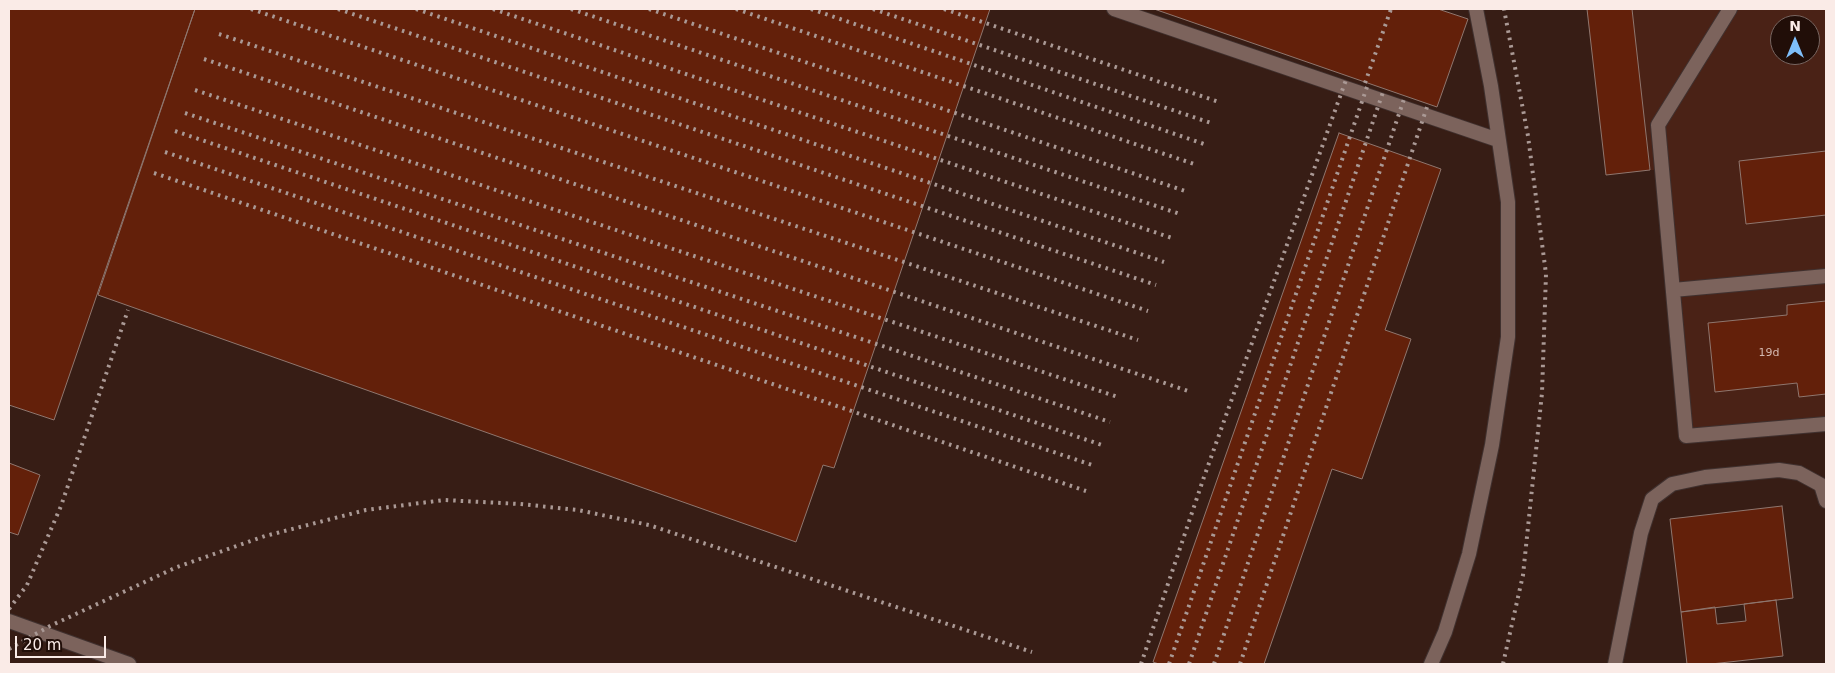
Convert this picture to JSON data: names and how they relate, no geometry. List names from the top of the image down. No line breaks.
{"house_numbers":["19d"],"scale_bar":"20 m","north":"top"}
